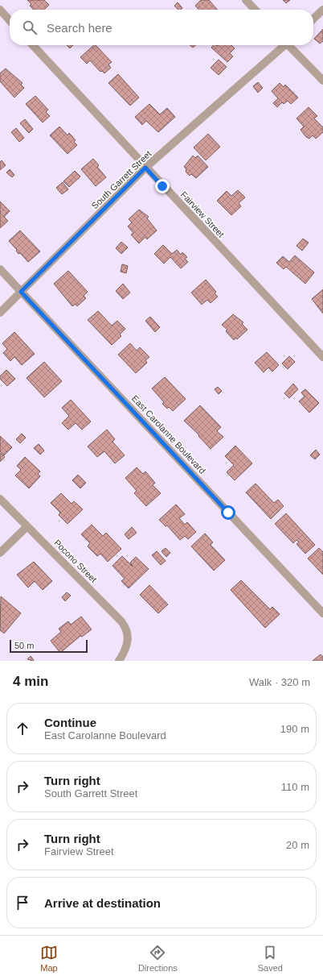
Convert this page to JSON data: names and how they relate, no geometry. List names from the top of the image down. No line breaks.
{"streets":{"street":["South Garrett Street","Fairview Street","East Carolanne Boulevard","Pocono Street"]},"crossings":[["South Garrett Street","Fairview Street"],["South Garrett Street","East Carolanne Boulevard"]],"scale_bar":"50 m","page":{"search":"Search here","scale":"50 m","heading":["4 min","Walk · 320 m"],"list":[["Continue","East Carolanne Boulevard","190 m"],["Turn right","South Garrett Street","110 m"],["Turn right","Fairview Street","20 m"],"Arrive at destination"],"nav":["Map","Directions","Saved"]}}
